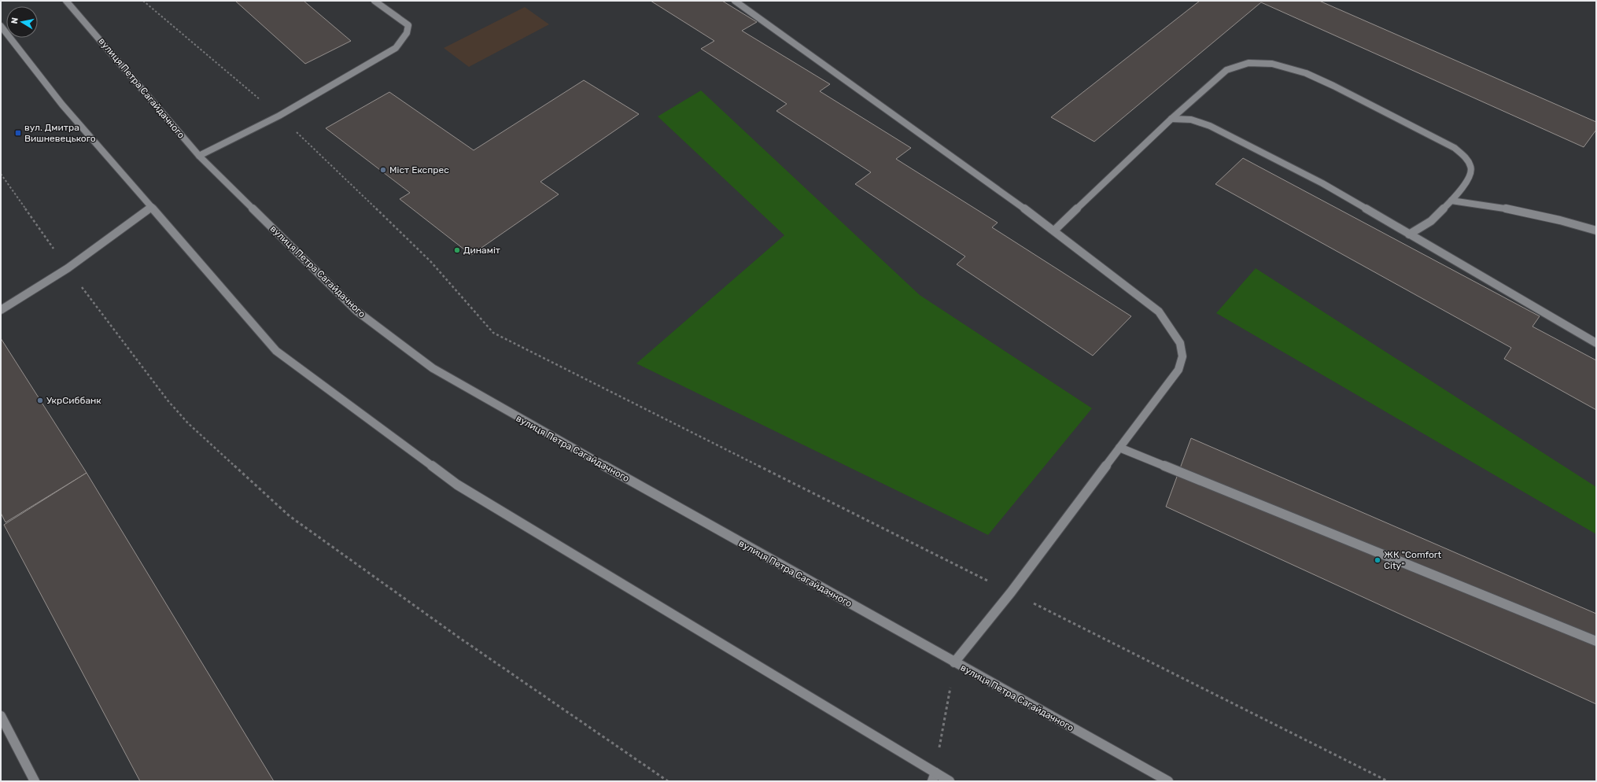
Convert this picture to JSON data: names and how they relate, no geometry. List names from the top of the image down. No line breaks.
{"streets":{"street":["вулиця Петра Сагайдачного"]},"places":{"transit":["вул. Дмитра Вишневецького"],"other":["Міст Експрес","Динаміт","УкрСиббанк","ЖК \"Comfort City\""]},"north":"left"}
